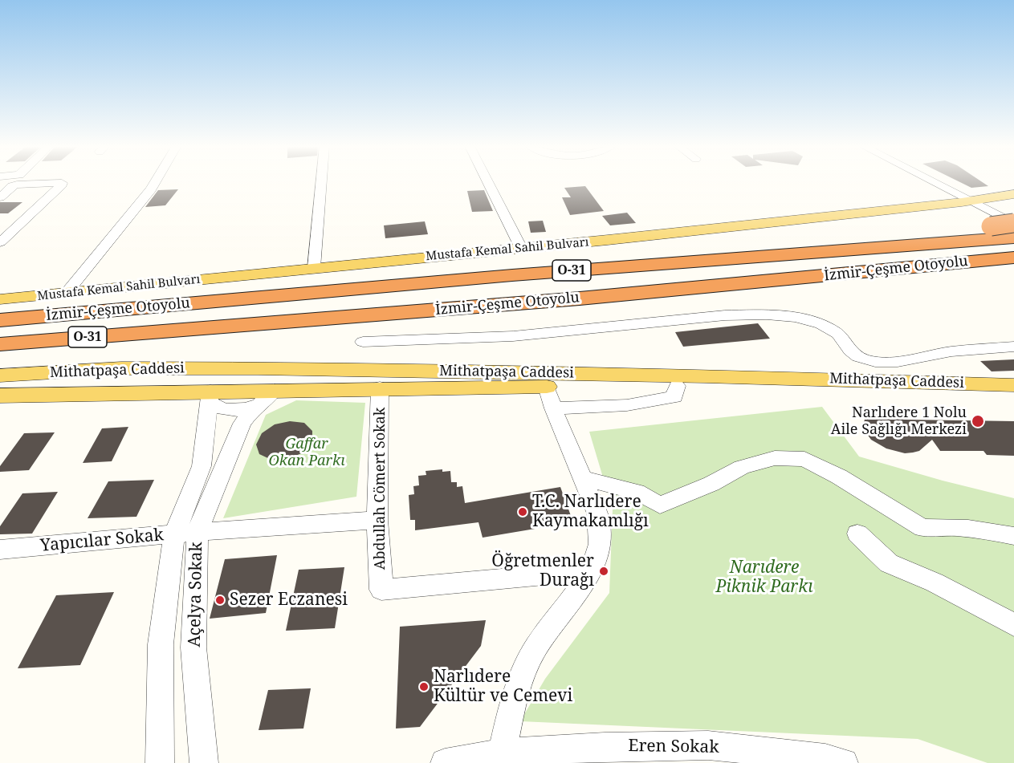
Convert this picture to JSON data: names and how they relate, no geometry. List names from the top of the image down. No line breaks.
{"streets":{"highway":["İzmir-Çeşme Otoyolu","O-31"],"main road":["Mustafa Kemal Sahil Bulvarı","Mithatpaşa Caddesi"],"street":["Abdullah Cömert Sokak","Yapıcılar Sokak","Açelya Sokak","Eren Sokak"]},"crossings":[["Mithatpaşa Caddesi","Abdullah Cömert Sokak"],["Mithatpaşa Caddesi","Açelya Sokak"],["Abdullah Cömert Sokak","Yapıcılar Sokak"],["Yapıcılar Sokak","Açelya Sokak"]],"parks":["Gaffar Okan Parkı","Narıdere Piknik Parkı"],"places":["Narlıdere 1 Nolu Aile Sağlığı Merkezi","T.C. Narlıdere Kaymakamlığı","Öğretmenler Durağı","Sezer Eczanesi","Narlıdere Kültür ve Cemevi"]}
